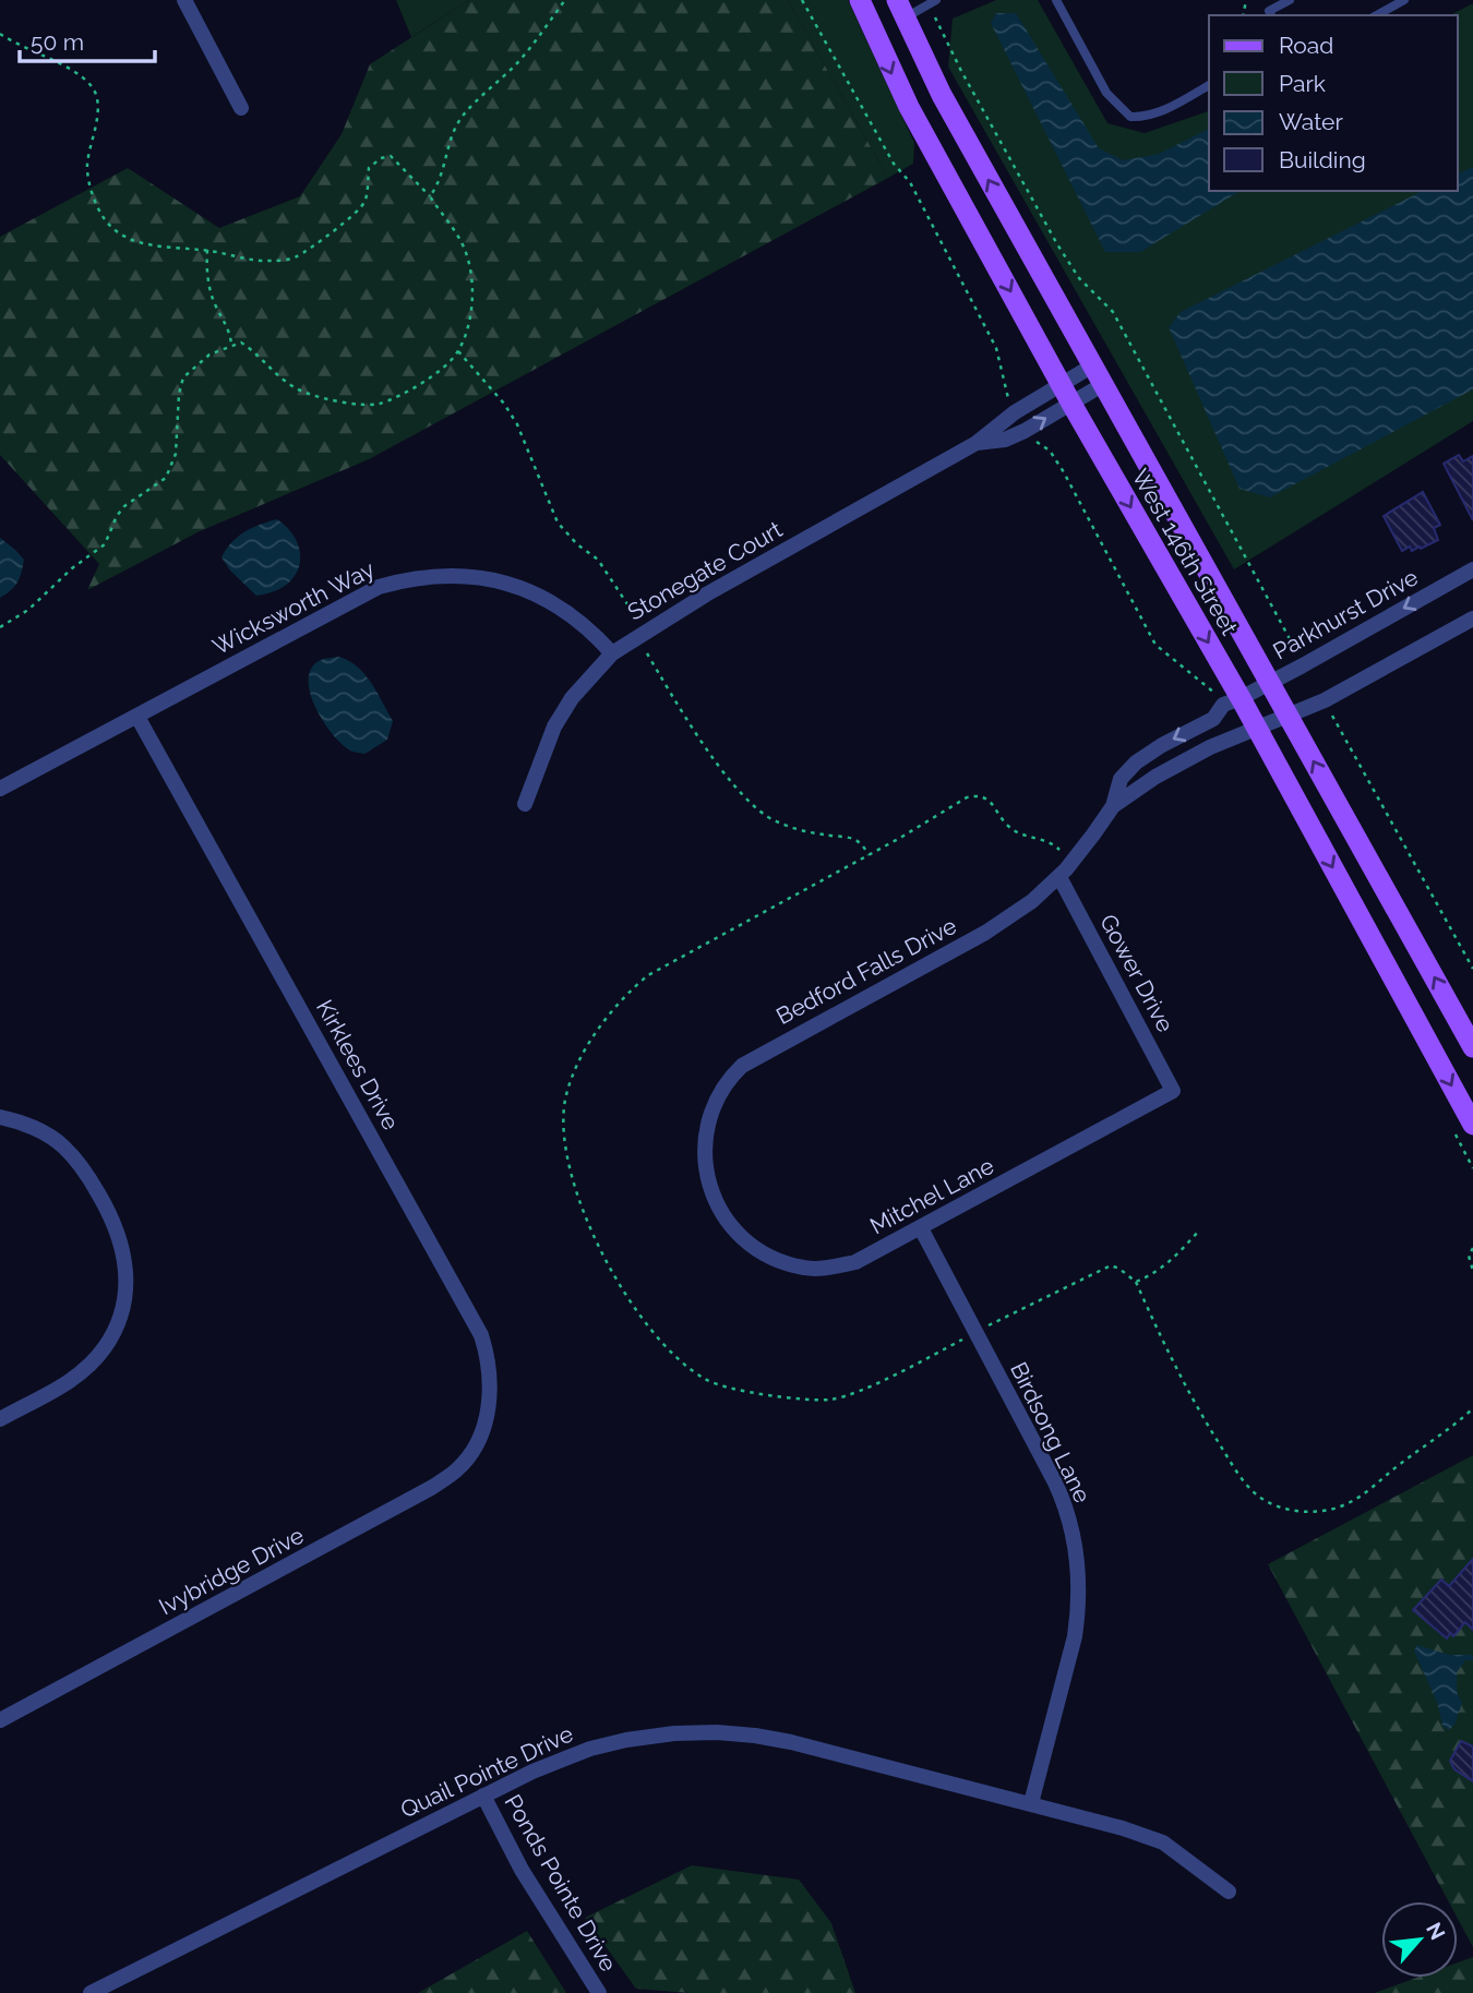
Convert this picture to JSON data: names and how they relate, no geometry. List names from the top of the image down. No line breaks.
{"streets":{"main road":["West 146th Street"],"street":["Stonegate Court","Wicksworth Way","Parkhurst Drive","Bedford Falls Drive","Gower Drive","Kirklees Drive","Mitchel Lane","Birdsong Lane","Ivybridge Drive","Quail Pointe Drive","Ponds Pointe Drive"]},"crossings":[["West 146th Street","Stonegate Court"],["West 146th Street","Parkhurst Drive"],["West 146th Street","Bedford Falls Drive"],["Stonegate Court","Wicksworth Way"],["Wicksworth Way","Kirklees Drive"],["Parkhurst Drive","Bedford Falls Drive"],["Bedford Falls Drive","Gower Drive"],["Bedford Falls Drive","Mitchel Lane"],["Gower Drive","Mitchel Lane"],["Kirklees Drive","Ivybridge Drive"],["Mitchel Lane","Birdsong Lane"],["Birdsong Lane","Quail Pointe Drive"],["Quail Pointe Drive","Ponds Pointe Drive"]],"legend":["Road","Park","Water","Building"],"scale_bar":"50 m","north":"top right"}
